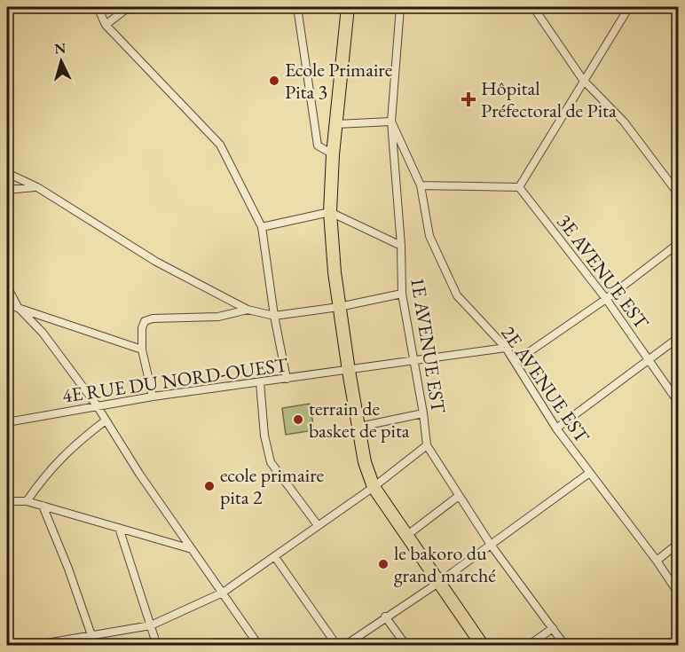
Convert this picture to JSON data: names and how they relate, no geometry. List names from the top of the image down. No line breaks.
{"streets":{"street":["3E AVENUE EST","1E AVENUE EST","4E RUE DU NORD-OUEST","2E AVENUE EST"]},"crossings":[["1E AVENUE EST","4E RUE DU NORD-OUEST"],["1E AVENUE EST","2E AVENUE EST"],["4E RUE DU NORD-OUEST","2E AVENUE EST"]],"places":{"other":["Ecole Primaire Pita 3","terrain de basket de pita","ecole primaire pita 2","le bakoro du grand marché"],"health":["Hôpital Préfectoral de Pita"]},"north":"top"}
